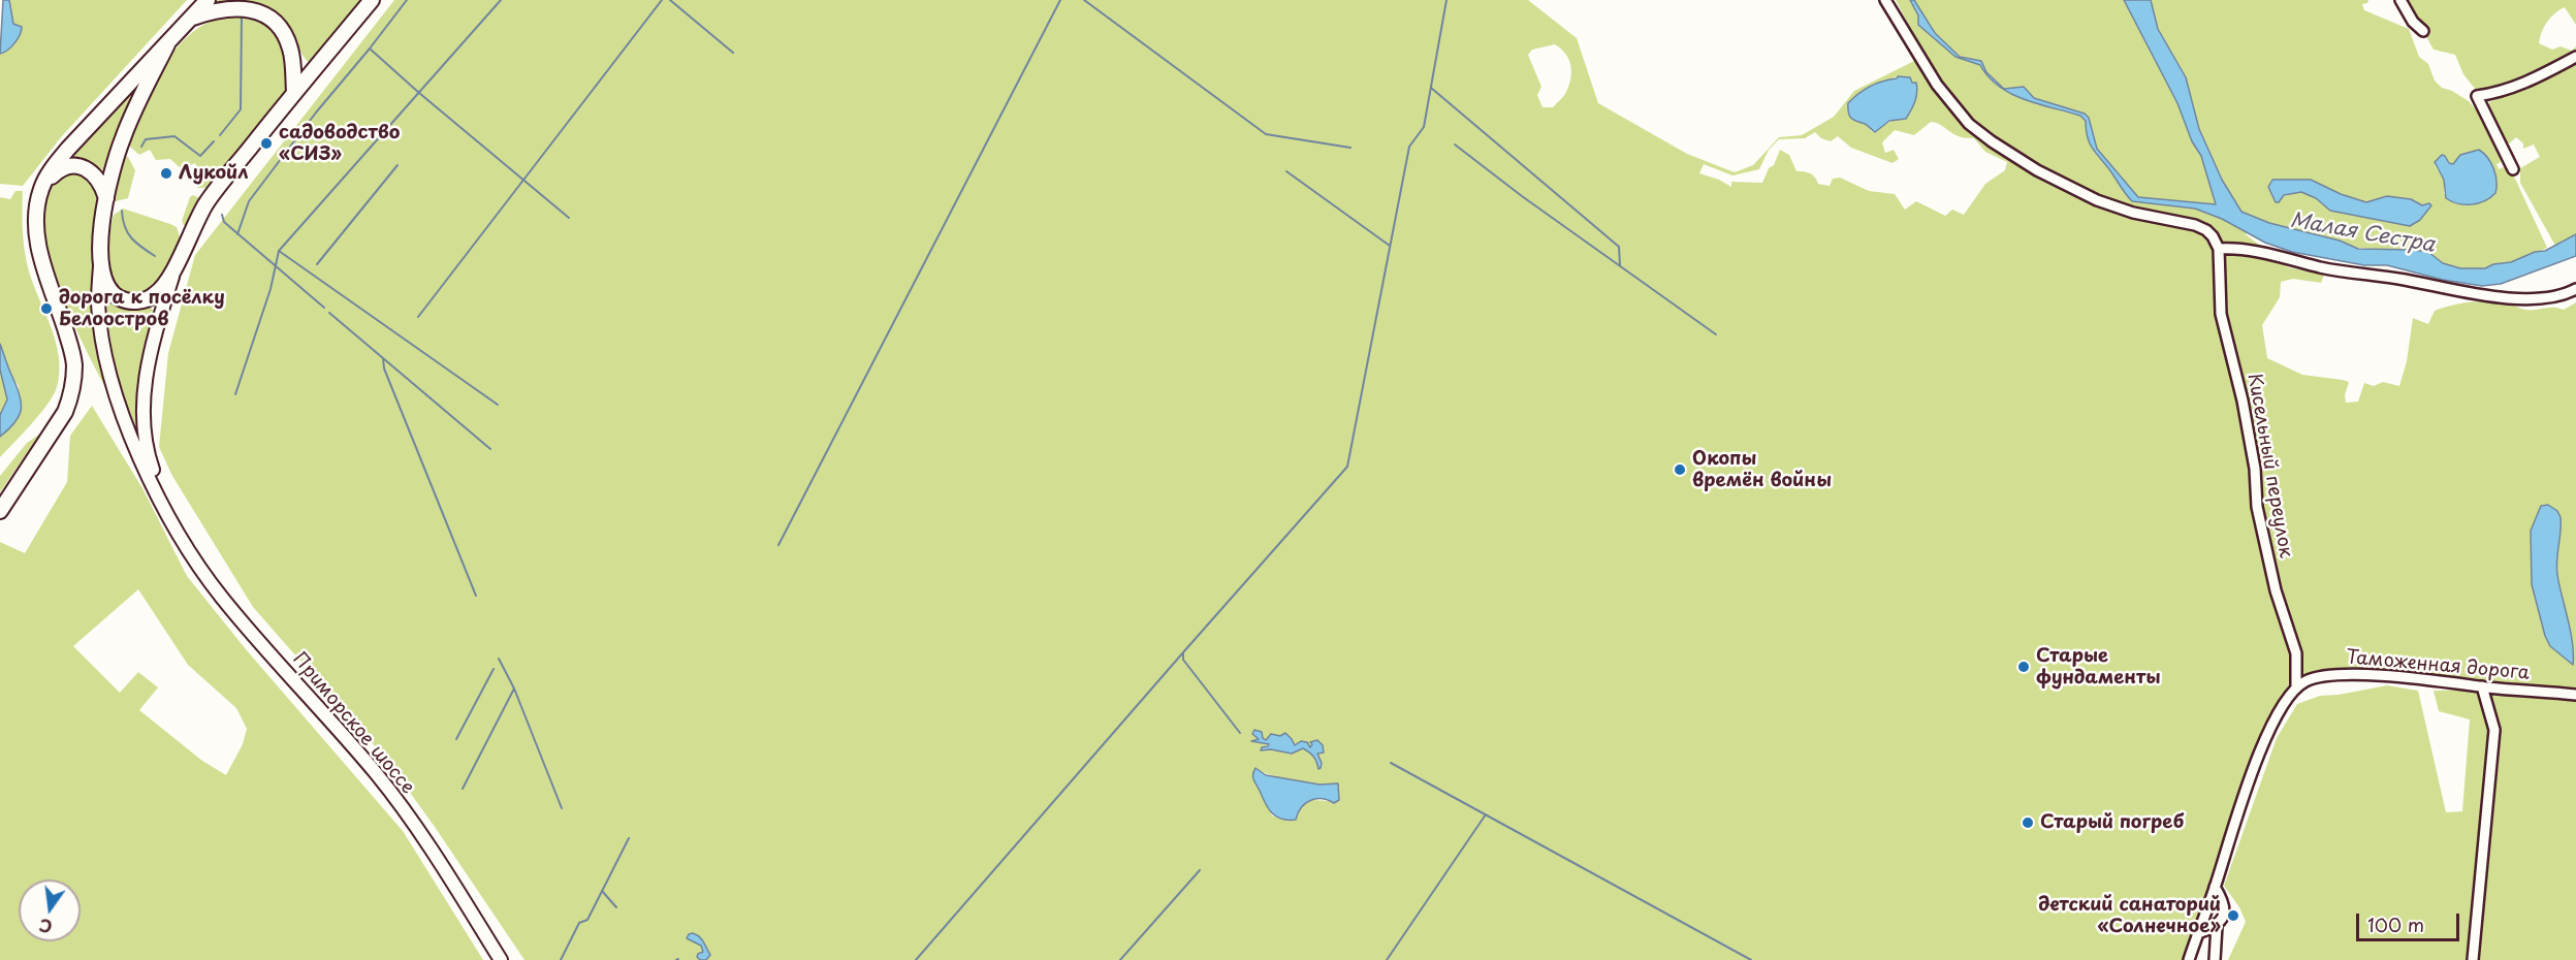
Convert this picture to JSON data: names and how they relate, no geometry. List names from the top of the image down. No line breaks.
{"streets":{"highway":["Приморское шоссе"],"street":["Кисельный переулок","Таможенная дорога"]},"crossings":[["Кисельный переулок","Таможенная дорога"]],"water":["Малая Сестра"],"places":["садоводство «СИЗ»","Лукойл","дорога к посёлку Белоостров","Окопы времён войны","Старые фундаменты","Старый погреб","детский санаторий «Солнечное»"],"scale_bar":"100 m","north":"bottom"}
